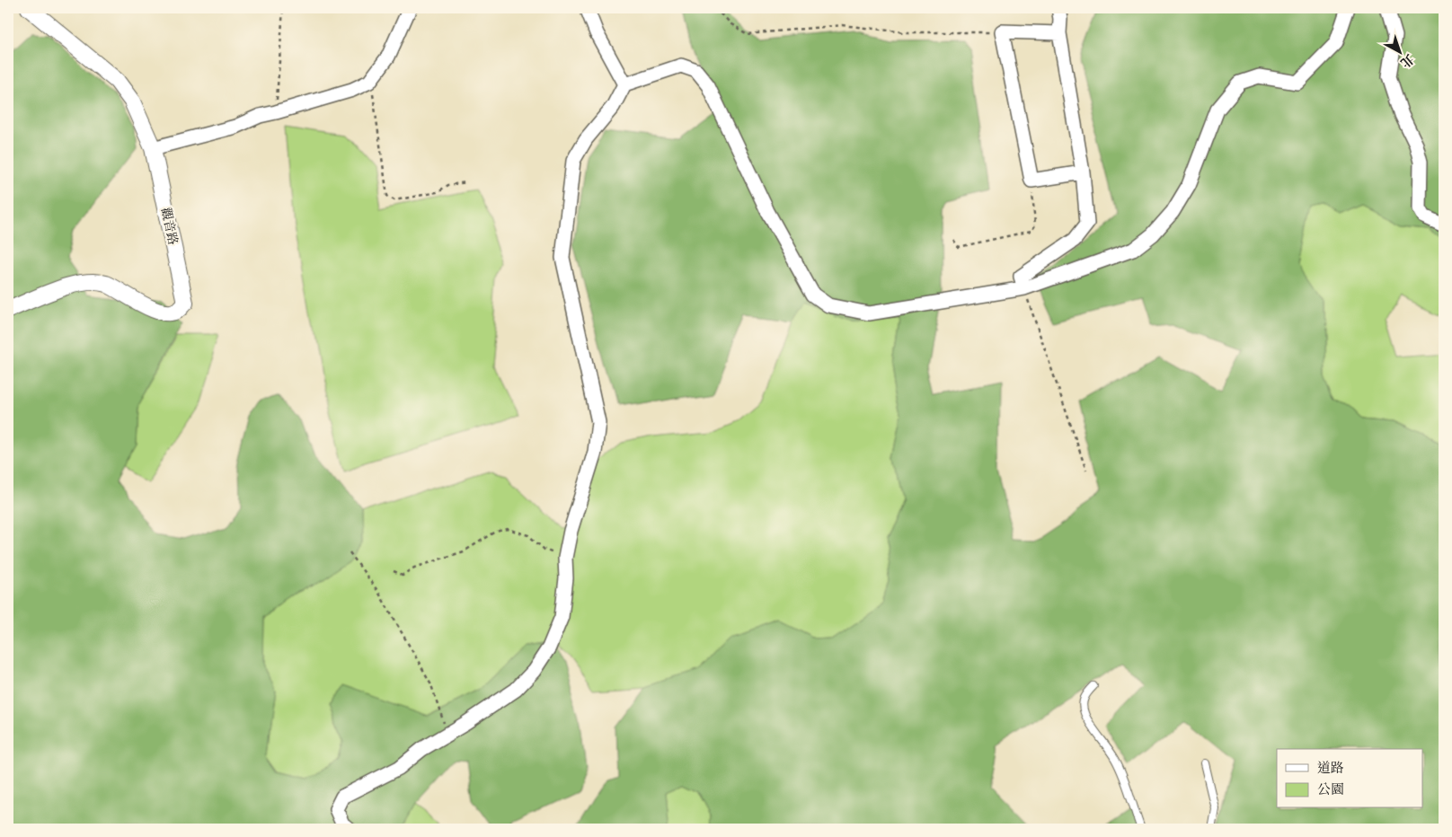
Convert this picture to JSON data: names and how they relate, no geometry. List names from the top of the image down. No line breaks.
{"streets":{"street":["觀音路"]},"legend":["道路","公園"],"north":"bottom right"}
